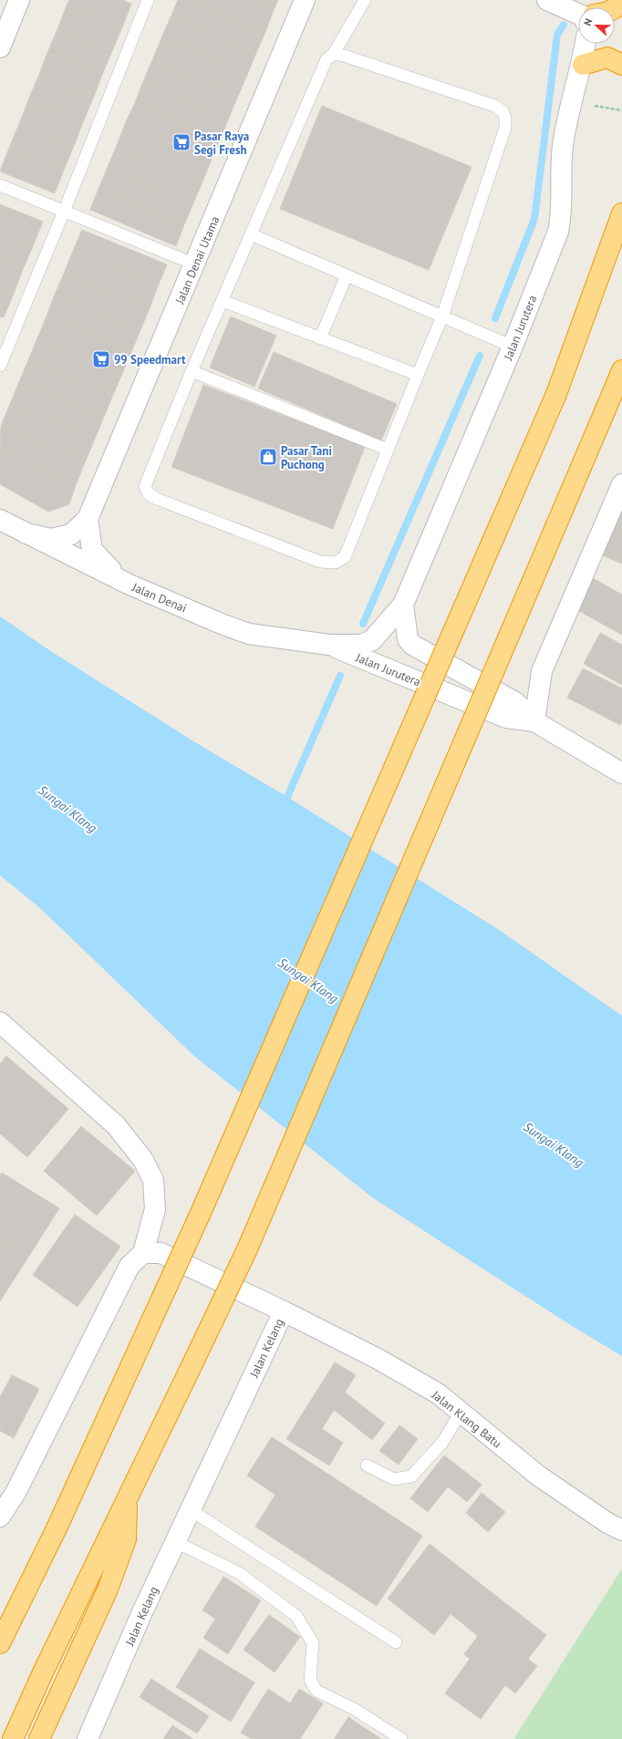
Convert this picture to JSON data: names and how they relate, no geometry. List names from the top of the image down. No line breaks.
{"streets":{"street":["Jalan Denai Utama","Jalan Jurutera","Jalan Denai","Jalan Kelang","Jalan Klang Batu"]},"crossings":[["Jalan Denai Utama","Jalan Denai"],["Jalan Jurutera","Jalan Denai"],["Jalan Kelang","Jalan Klang Batu"]],"water":["Sungai Klang"],"places":{"supermarket":["Pasar Raya Segi Fresh","99 Speedmart"],"shop":["Pasar Tani Puchong"]},"north":"left"}
